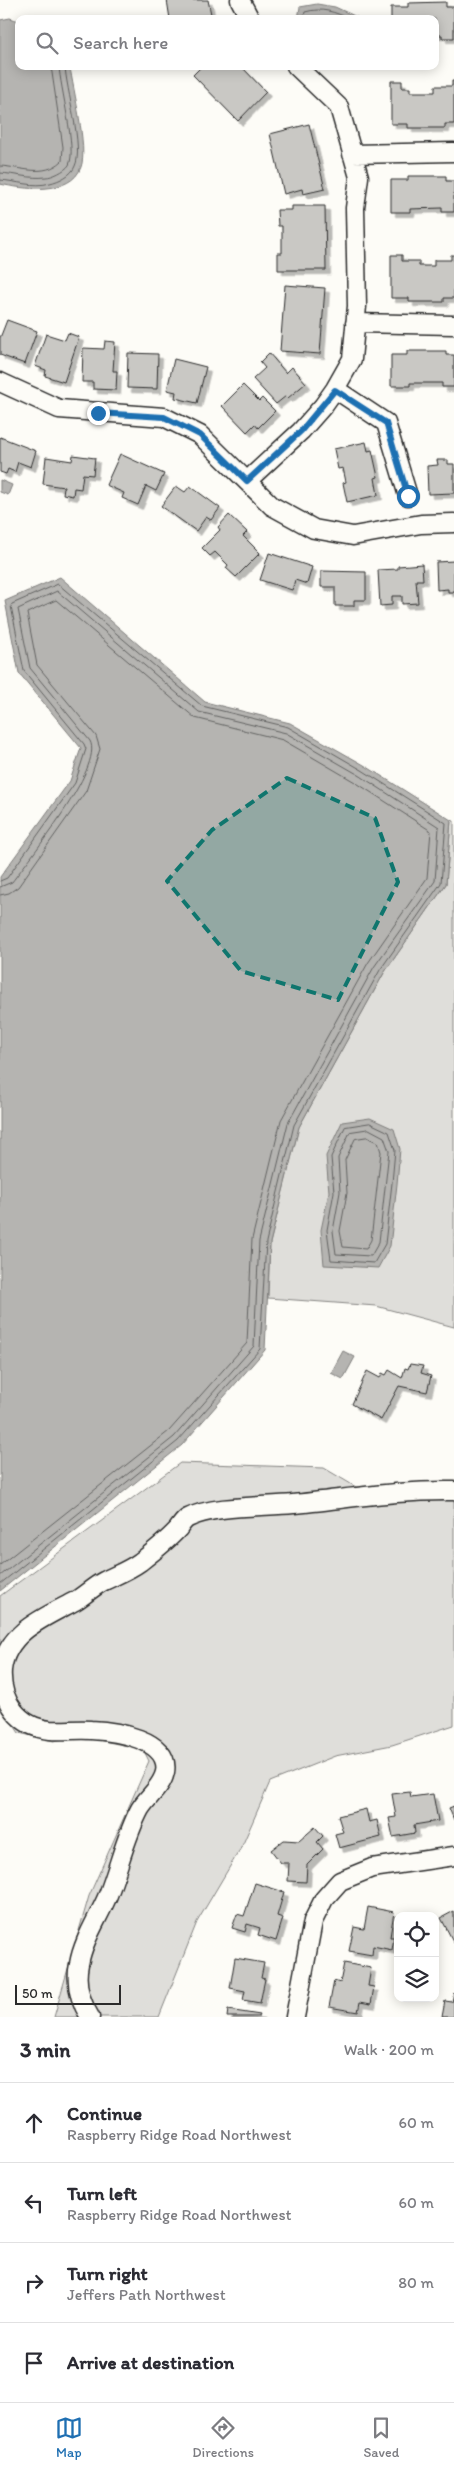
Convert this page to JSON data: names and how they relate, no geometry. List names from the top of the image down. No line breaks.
{"scale_bar":"50 m","page":{"search":"Search here","scale":"50 m","heading":["3 min","Walk · 200 m"],"list":[["Continue","Raspberry Ridge Road Northwest","60 m"],["Turn left","Raspberry Ridge Road Northwest","60 m"],["Turn right","Jeffers Path Northwest","80 m"],"Arrive at destination"],"nav":["Map","Directions","Saved"]}}
